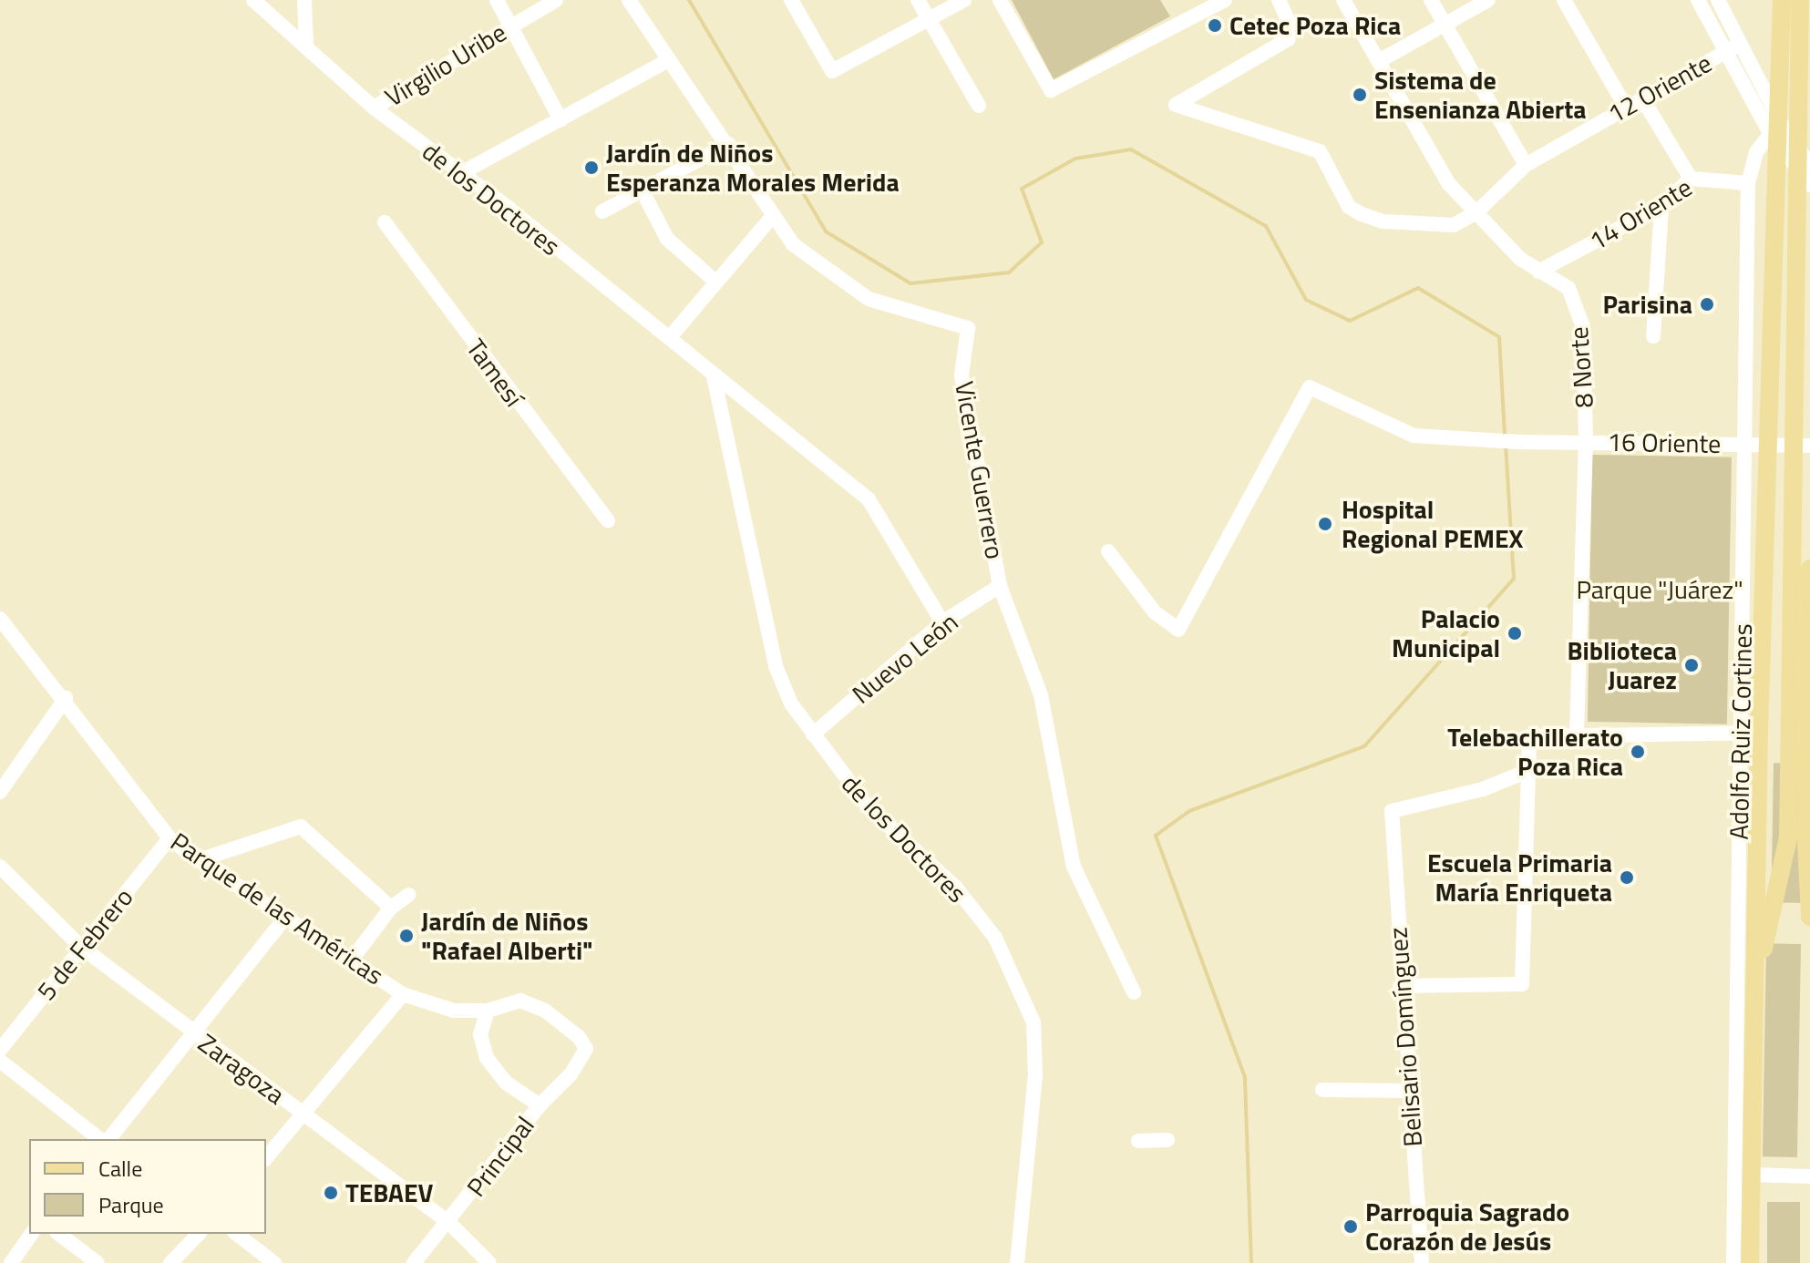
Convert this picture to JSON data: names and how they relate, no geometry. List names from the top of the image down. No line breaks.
{"streets":{"main road":["Adolfo Ruiz Cortines"],"street":["Virgilio Uribe","12 Oriente","de los Doctores","14 Oriente","8 Norte","Tamesí","16 Oriente","Vicente Guerrero","Nuevo León","Parque de las Américas","5 de Febrero","Belisario Domínguez","Zaragoza","Principal"]},"crossings":[["Virgilio Uribe","de los Doctores"],["12 Oriente","8 Norte"],["de los Doctores","Nuevo León"],["14 Oriente","8 Norte"],["14 Oriente","Adolfo Ruiz Cortines"],["8 Norte","16 Oriente"],["16 Oriente","Adolfo Ruiz Cortines"],["Vicente Guerrero","Nuevo León"],["Parque de las Américas","5 de Febrero"],["Parque de las Américas","Principal"],["5 de Febrero","Zaragoza"],["Zaragoza","Principal"]],"parks":["Parque \"Juárez\""],"places":["Cetec Poza Rica","Sistema de Ensenianza Abierta","Jardín de Niños Esperanza Morales Merida","Parisina","Hospital Regional PEMEX","Palacio Municipal","Biblioteca Juarez","Telebachillerato Poza Rica","Escuela Primaria María Enriqueta","Jardín de Niños \"Rafael Alberti\"","TEBAEV","Parroquia Sagrado Corazón de Jesús"],"legend":["Calle","Parque"]}
